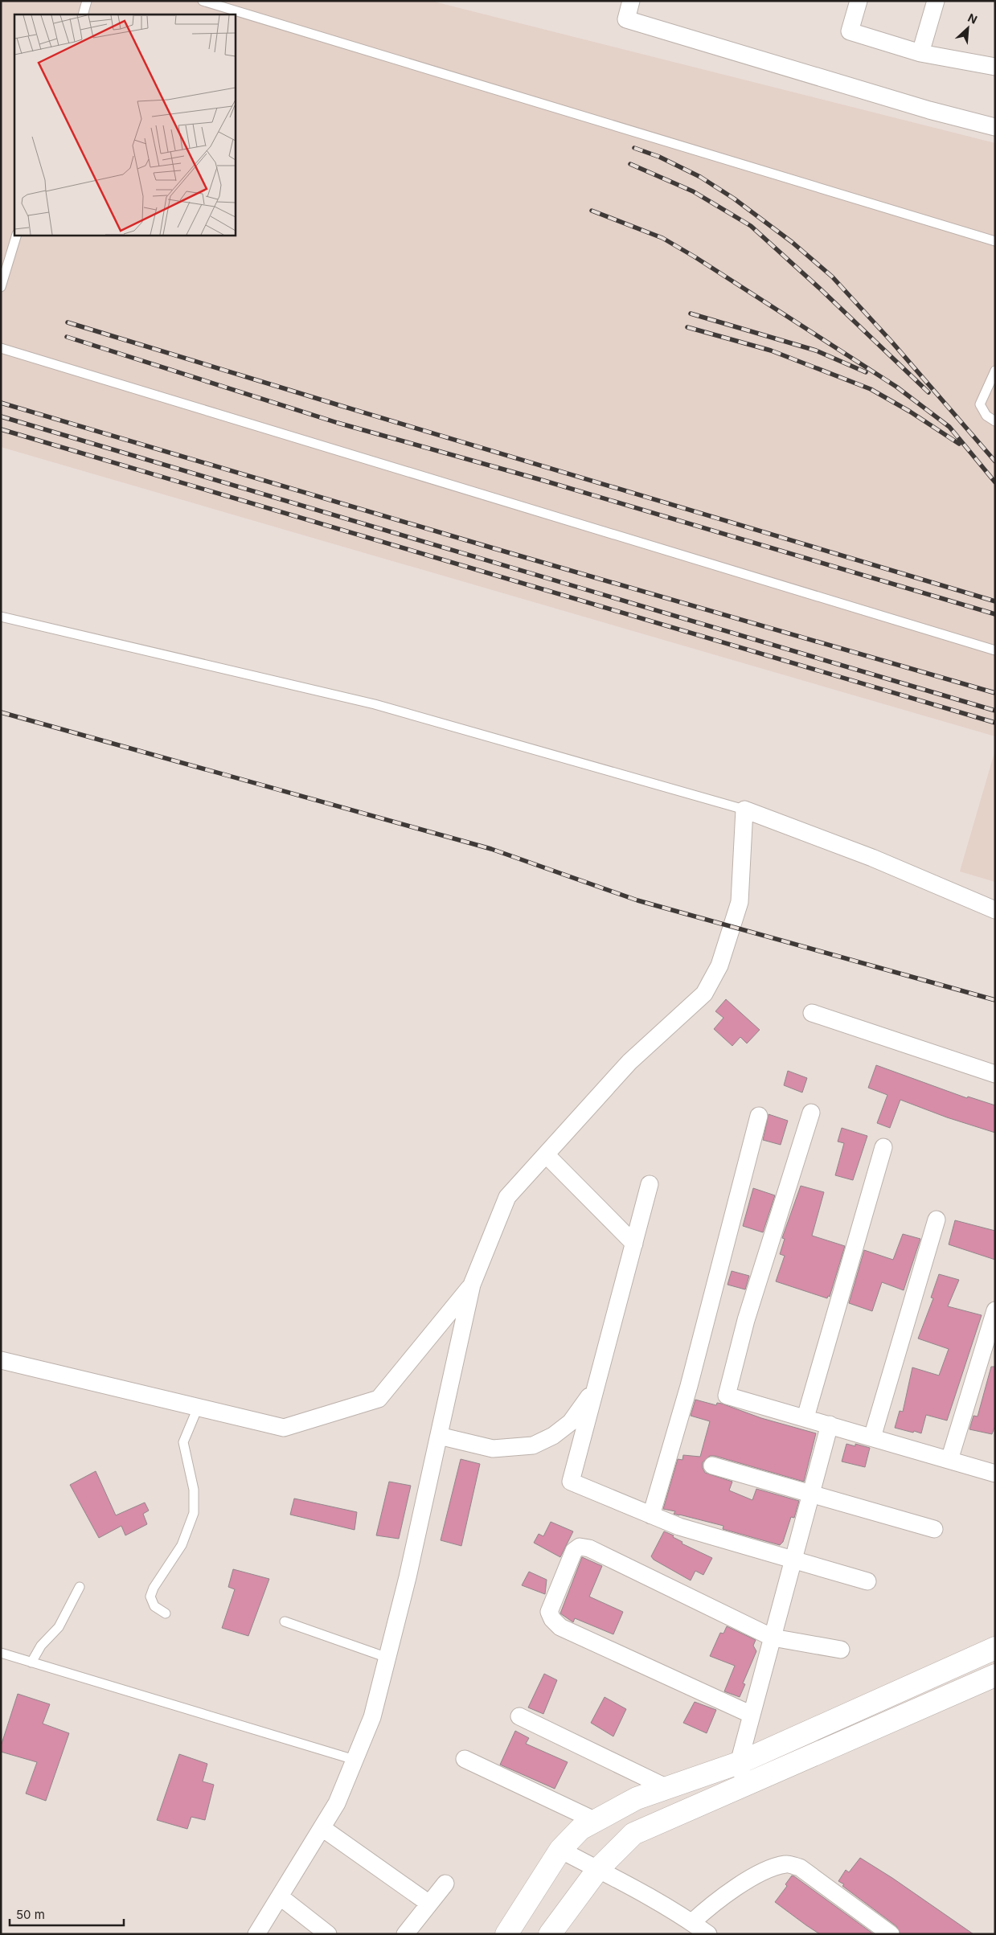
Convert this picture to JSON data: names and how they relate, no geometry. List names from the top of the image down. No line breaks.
{"scale_bar":"50 m","north":"top right"}
